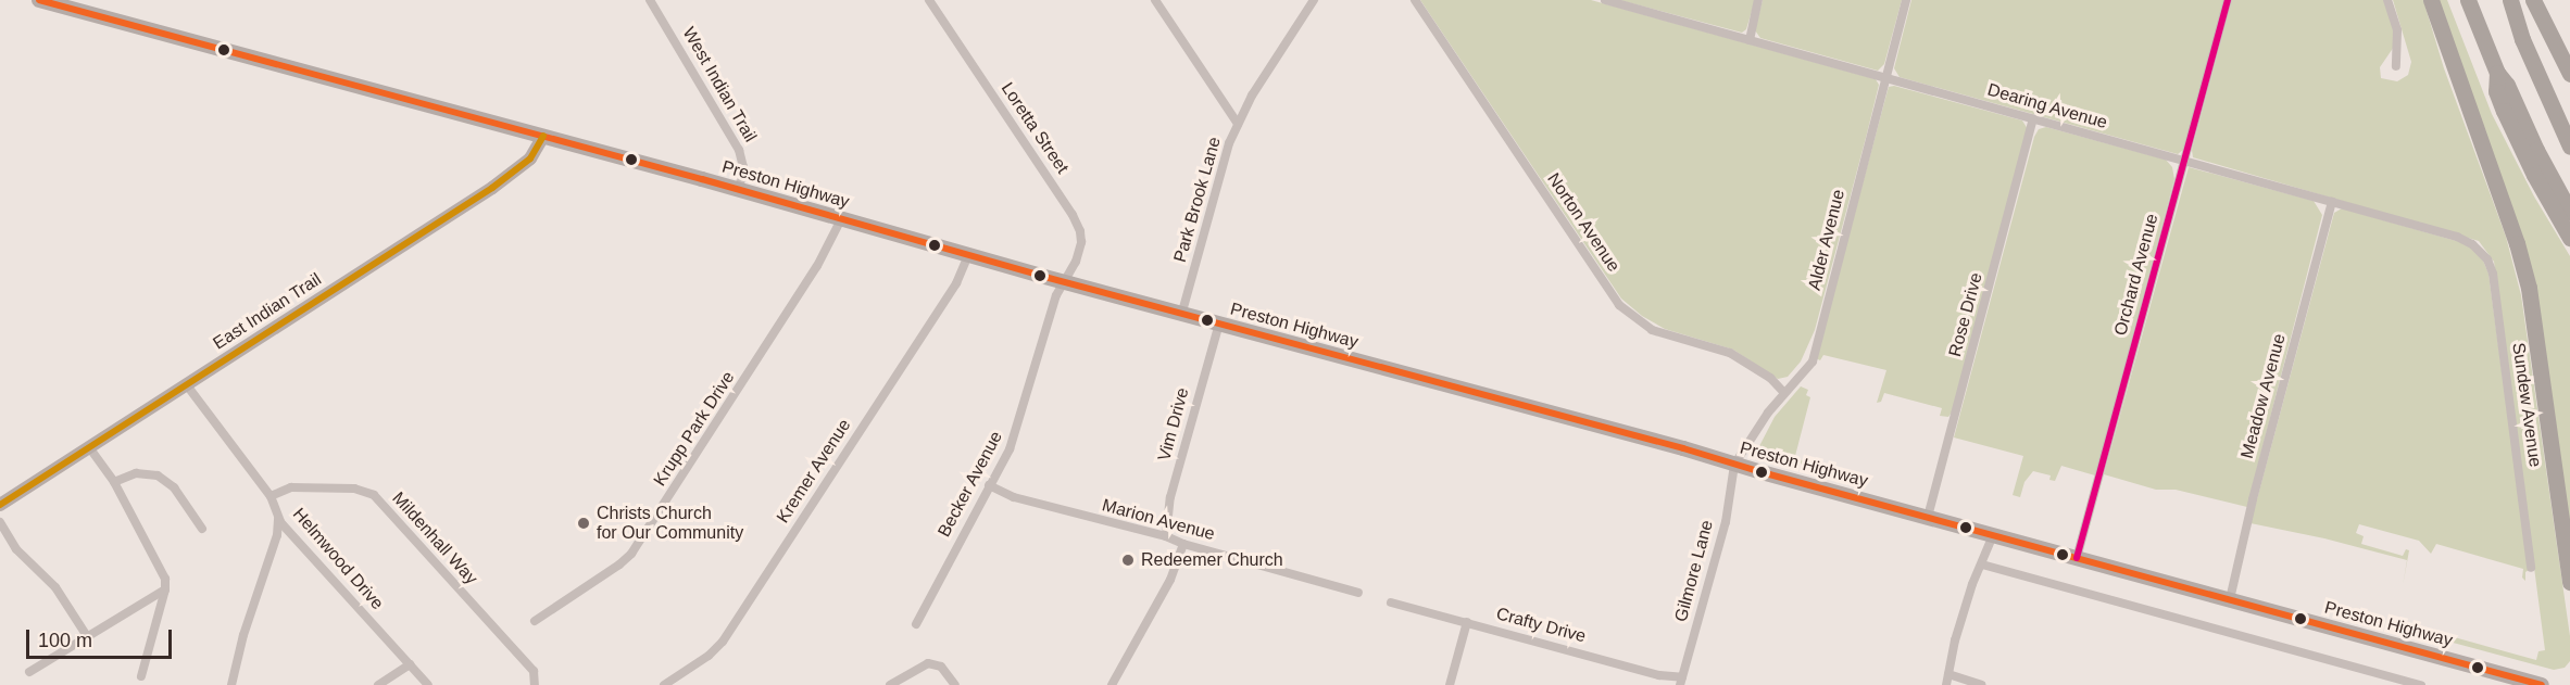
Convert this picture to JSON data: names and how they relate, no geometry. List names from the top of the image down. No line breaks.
{"streets":{"main road":["Preston Highway","East Indian Trail"],"street":["West Indian Trail","Dearing Avenue","Loretta Street","Park Brook Lane","Norton Avenue","Alder Avenue","Orchard Avenue","Rose Drive","Meadow Avenue","Sundew Avenue","Vim Drive","Krupp Park Drive","Kremer Avenue","Becker Avenue","Marion Avenue","Mildenhall Way","Helmwood Drive","Gilmore Lane","Crafty Drive"]},"crossings":[["West Indian Trail","Preston Highway"],["Dearing Avenue","Alder Avenue"],["Dearing Avenue","Orchard Avenue"],["Dearing Avenue","Rose Drive"],["Dearing Avenue","Meadow Avenue"],["Dearing Avenue","Sundew Avenue"],["Loretta Street","Preston Highway"],["Loretta Street","Becker Avenue"],["Preston Highway","Park Brook Lane"],["Preston Highway","Alder Avenue"],["Preston Highway","Orchard Avenue"],["Preston Highway","East Indian Trail"],["Preston Highway","Rose Drive"],["Preston Highway","Meadow Avenue"],["Preston Highway","Vim Drive"],["Preston Highway","Krupp Park Drive"],["Preston Highway","Kremer Avenue"],["Preston Highway","Becker Avenue"],["Preston Highway","Gilmore Lane"],["Norton Avenue","Alder Avenue"],["Alder Avenue","Gilmore Lane"],["East Indian Trail","Helmwood Drive"],["Vim Drive","Marion Avenue"],["Becker Avenue","Marion Avenue"],["Mildenhall Way","Helmwood Drive"],["Gilmore Lane","Crafty Drive"]],"places":["Christs Church for Our Community","Redeemer Church"],"scale_bar":"100 m"}
